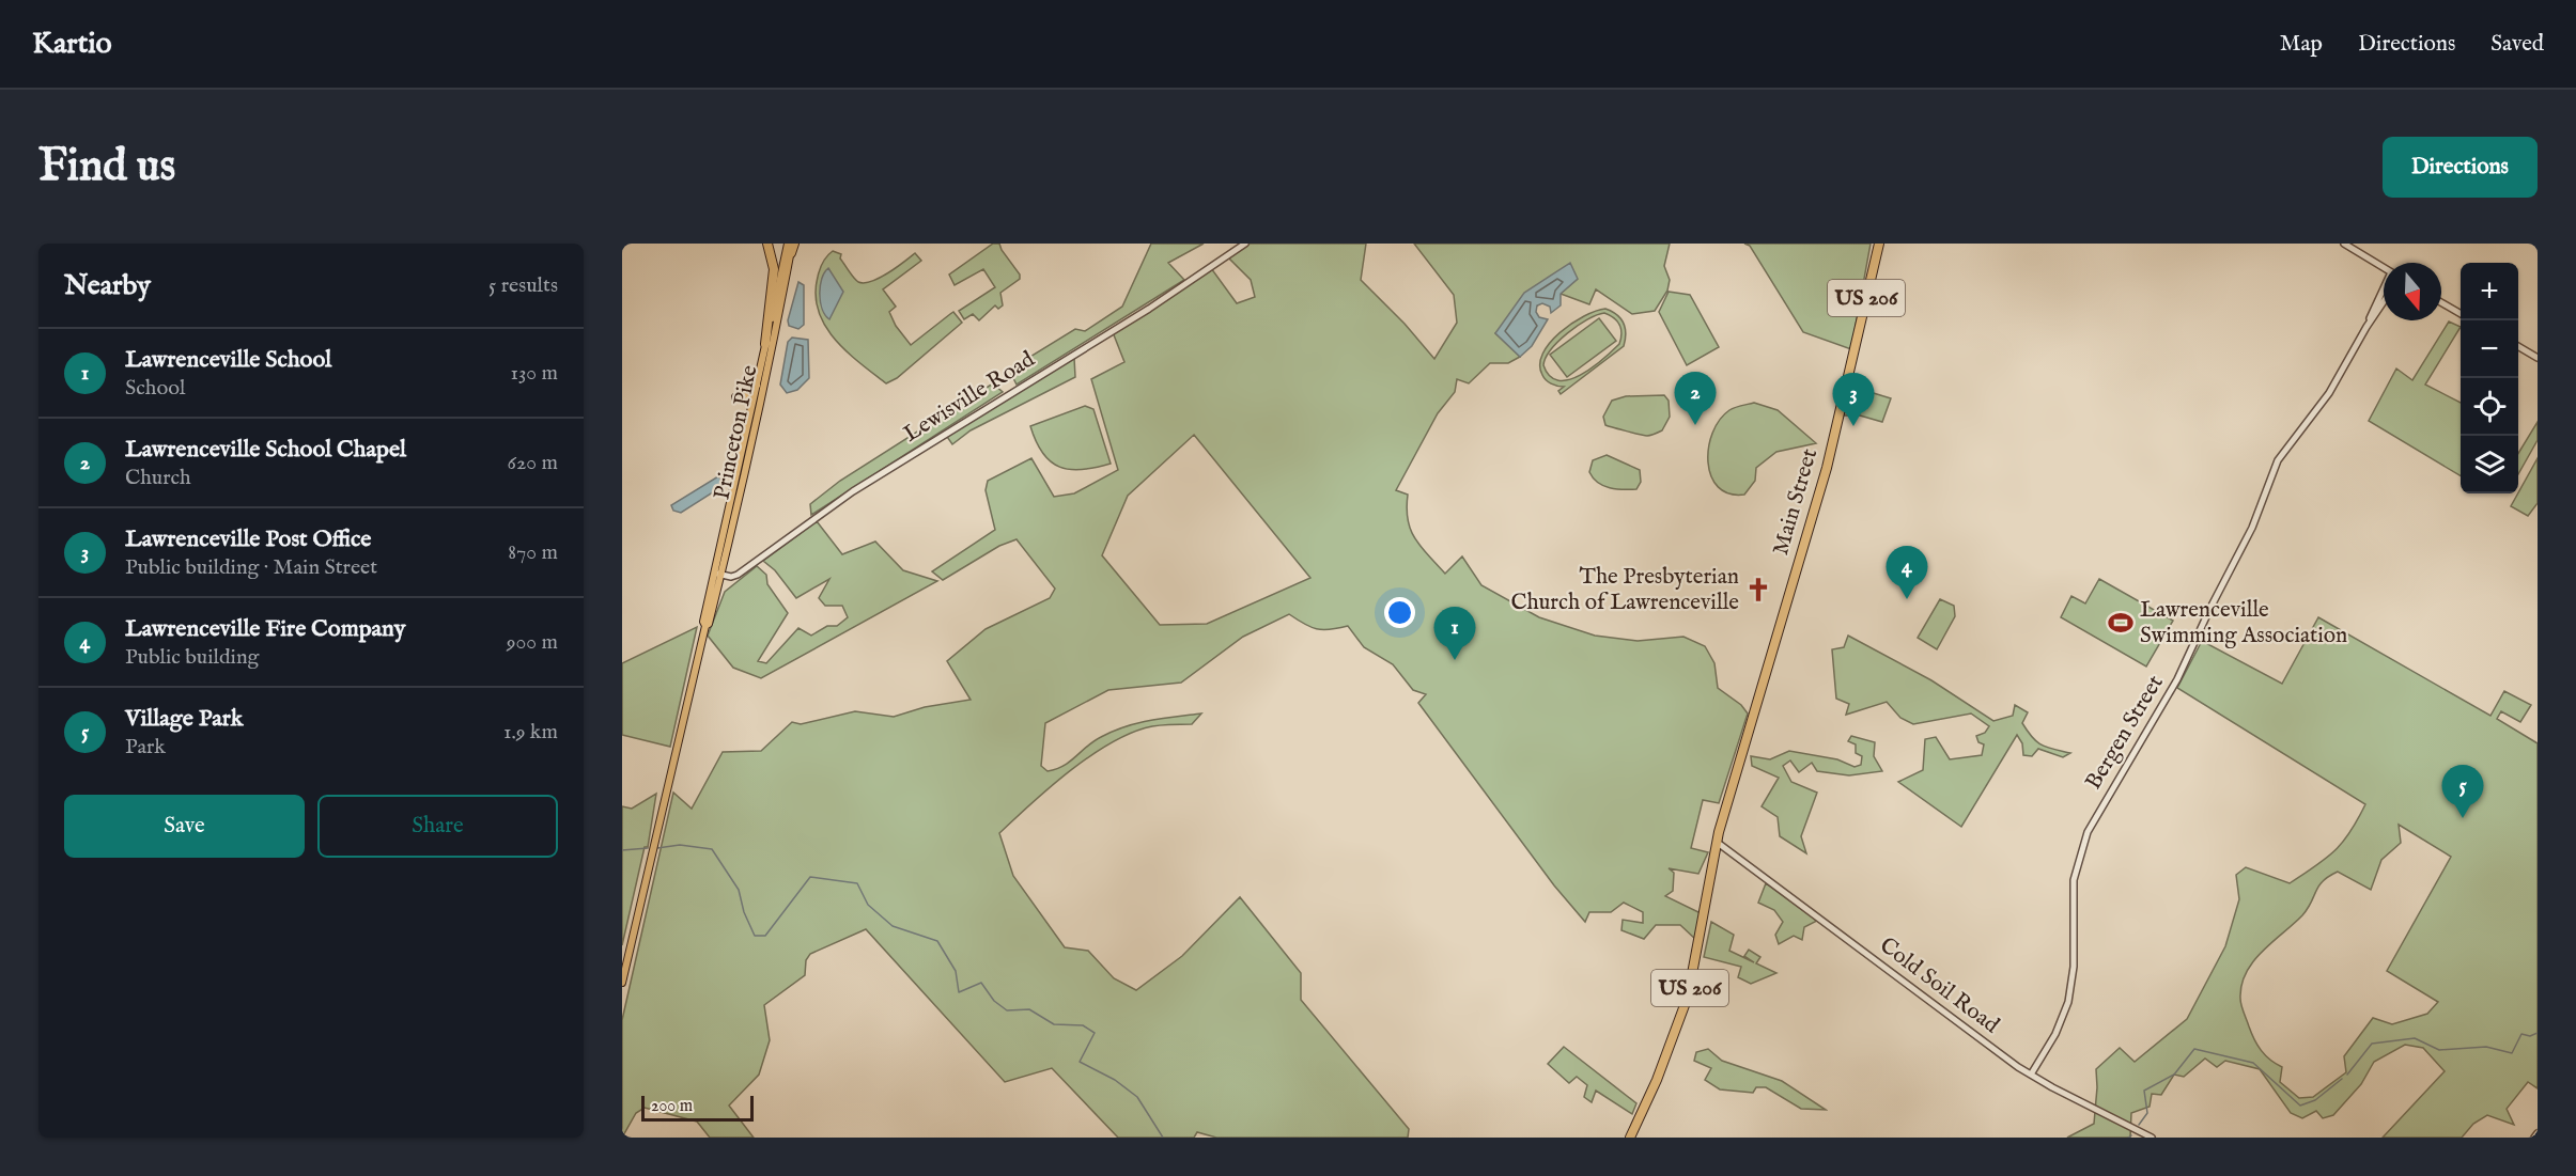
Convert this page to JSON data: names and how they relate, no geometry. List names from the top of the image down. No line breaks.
{"streets":{"highway":["US 206","Main Street"],"main road":["Princeton Pike"],"street":["Lewisville Road","Bergen Street","Cold Soil Road"]},"crossings":[["US 206","Main Street"],["US 206","Cold Soil Road"],["Lewisville Road","Princeton Pike"],["Main Street","Cold Soil Road"],["Bergen Street","Cold Soil Road"]],"places":{"church":["The Presbyterian Church of Lawrenceville"],"sports":["Lawrenceville Swimming Association"]},"scale_bar":"200 m","north":"bottom","page":{"header":"Kartio","nav":["Map","Directions","Saved"],"buttons":["Directions",["Save","Share"]],"title":"Find us","heading":["Nearby","5 results"],"map_buttons":["+","−"],"list":[{"mark":"1","name":"Lawrenceville School","note":"School","value":"130 m"},{"mark":"2","name":"Lawrenceville School Chapel","note":"Church","value":"620 m"},{"mark":"3","name":"Lawrenceville Post Office","note":"Public building · Main Street","value":"870 m"},{"mark":"4","name":"Lawrenceville Fire Company","note":"Public building","value":"900 m"},{"mark":"5","name":"Village Park","note":"Park","value":"1.9 km"}],"pins":["2","3","4","1","5"],"scale":"200 m"}}
